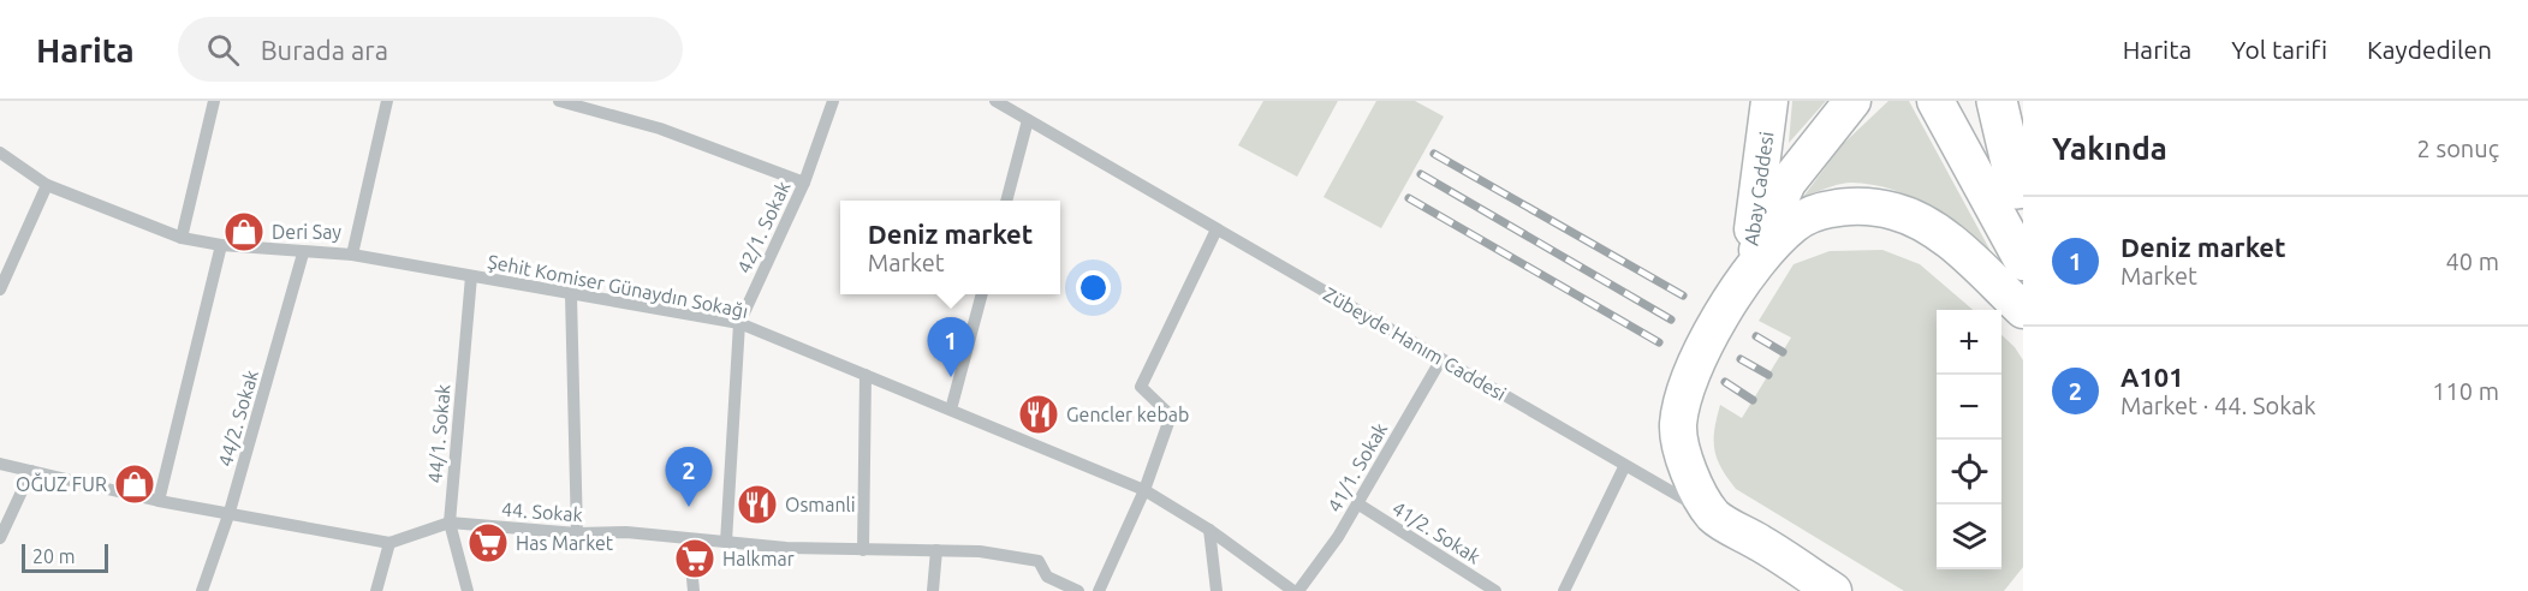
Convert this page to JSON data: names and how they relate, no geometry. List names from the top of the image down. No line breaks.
{"streets":{"main road":["Abay Caddesi","Zübeyde Hanım Caddesi"],"street":["42/1. Sokak","Şehit Komiser Günaydın Sokağı","44/2. Sokak","44/1. Sokak","41/1. Sokak","44. Sokak","41/2. Sokak"]},"crossings":[["Abay Caddesi","Zübeyde Hanım Caddesi"],["42/1. Sokak","Şehit Komiser Günaydın Sokağı"],["42/1. Sokak","44. Sokak"],["Şehit Komiser Günaydın Sokağı","44/2. Sokak"],["Şehit Komiser Günaydın Sokağı","44/1. Sokak"],["Şehit Komiser Günaydın Sokağı","41/1. Sokak"],["Zübeyde Hanım Caddesi","41/1. Sokak"],["44/2. Sokak","44. Sokak"],["44/1. Sokak","44. Sokak"],["41/1. Sokak","41/2. Sokak"]],"places":{"shop":["Deri Say","OĞUZ FUR"],"restaurant":["Gencler kebab","Osmanli"],"supermarket":["Has Market","Halkmar"]},"scale_bar":"20 m","page":{"header":"Harita","search":"Burada ara","nav":["Harita","Yol tarifi","Kaydedilen"],"heading":["Yakında","2 sonuç"],"list":[{"mark":"1","name":"Deniz market","note":"Market","value":"40 m"},{"mark":"2","name":"A101","note":"Market · 44. Sokak","value":"110 m"}],"popup":["Deniz market","Market"],"map_buttons":["+","−"],"pins":["1","2"],"scale":"20 m"}}
